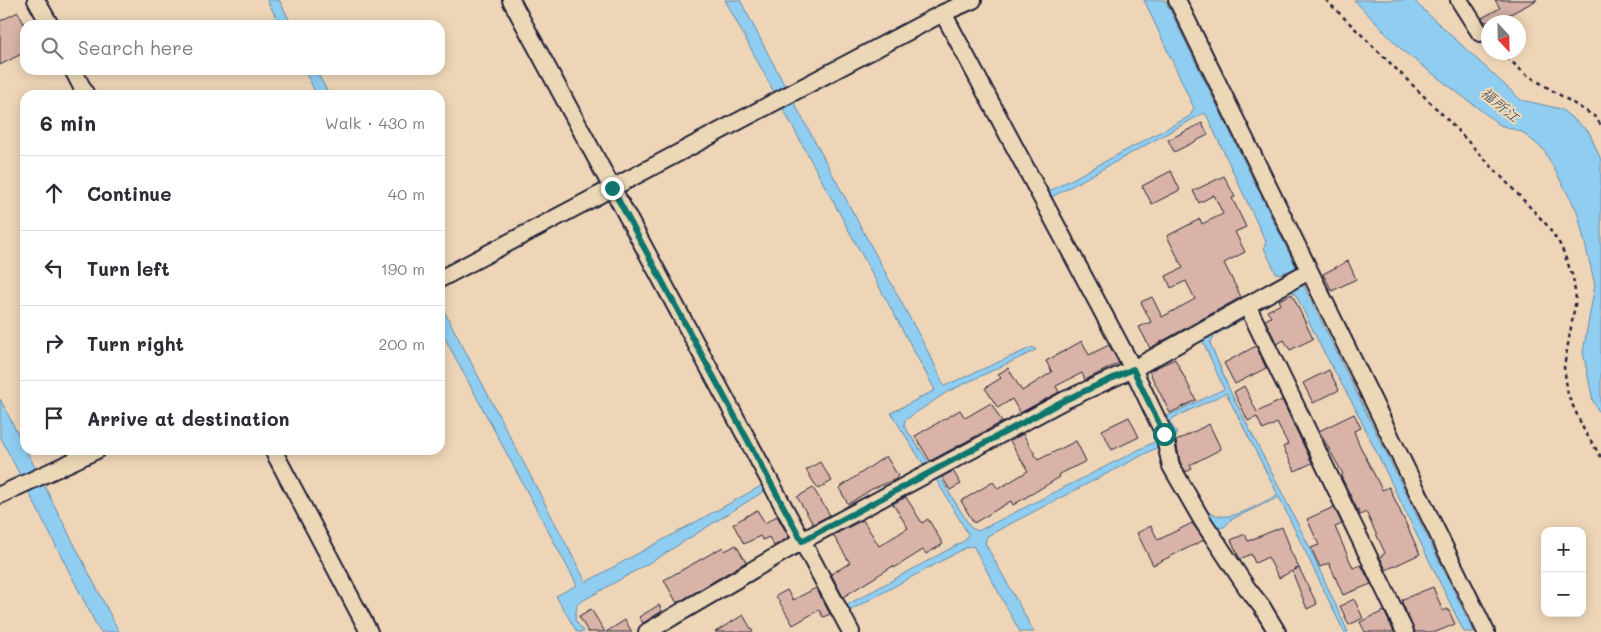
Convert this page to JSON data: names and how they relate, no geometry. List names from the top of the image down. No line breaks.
{"water":["福所江"],"north":"bottom","page":{"search":"Search here","heading":["6 min","Walk · 430 m"],"list":[["Continue","40 m"],["Turn left","190 m"],["Turn right","200 m"],"Arrive at destination"],"map_buttons":["+","−"]}}
